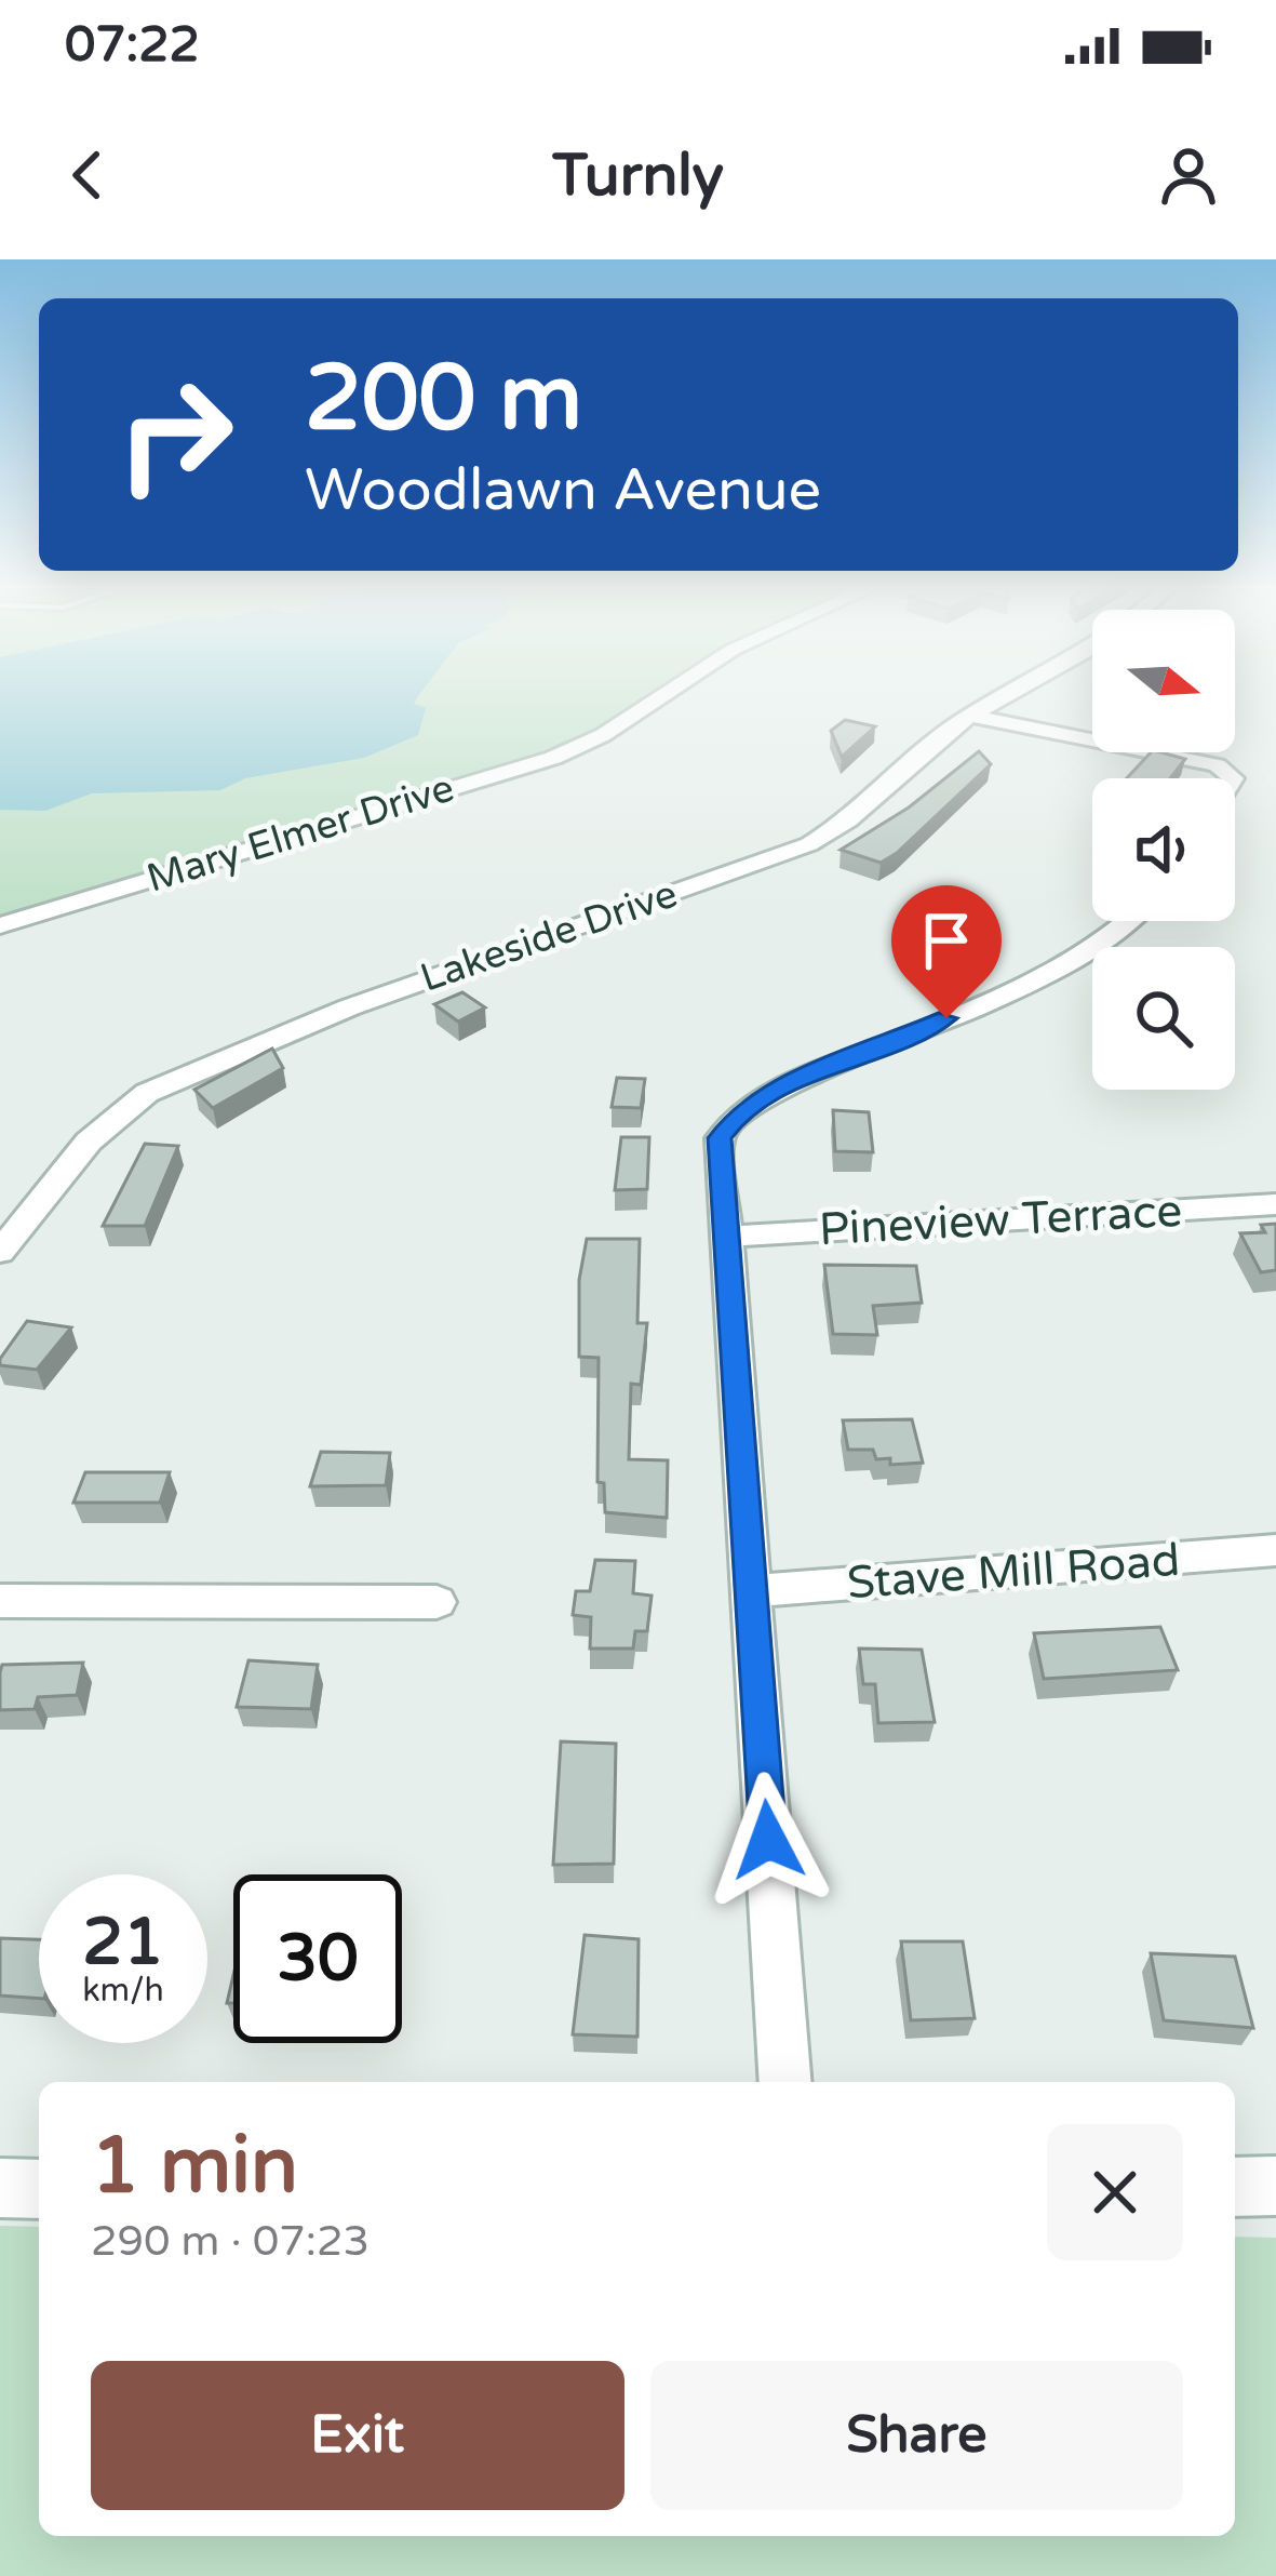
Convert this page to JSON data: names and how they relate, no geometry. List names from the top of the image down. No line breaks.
{"streets":{"street":["Mary Elmer Drive","Lakeside Drive","Pineview Terrace","Stave Mill Road"]},"north":"right","page":{"status":"07:22","header":"Turnly","turn":["200 m","Woodlawn Avenue"],"speed":"21 km/h","limit":"30","heading":["1 min","290 m · 07:23"],"buttons":["Exit","Share"]}}
